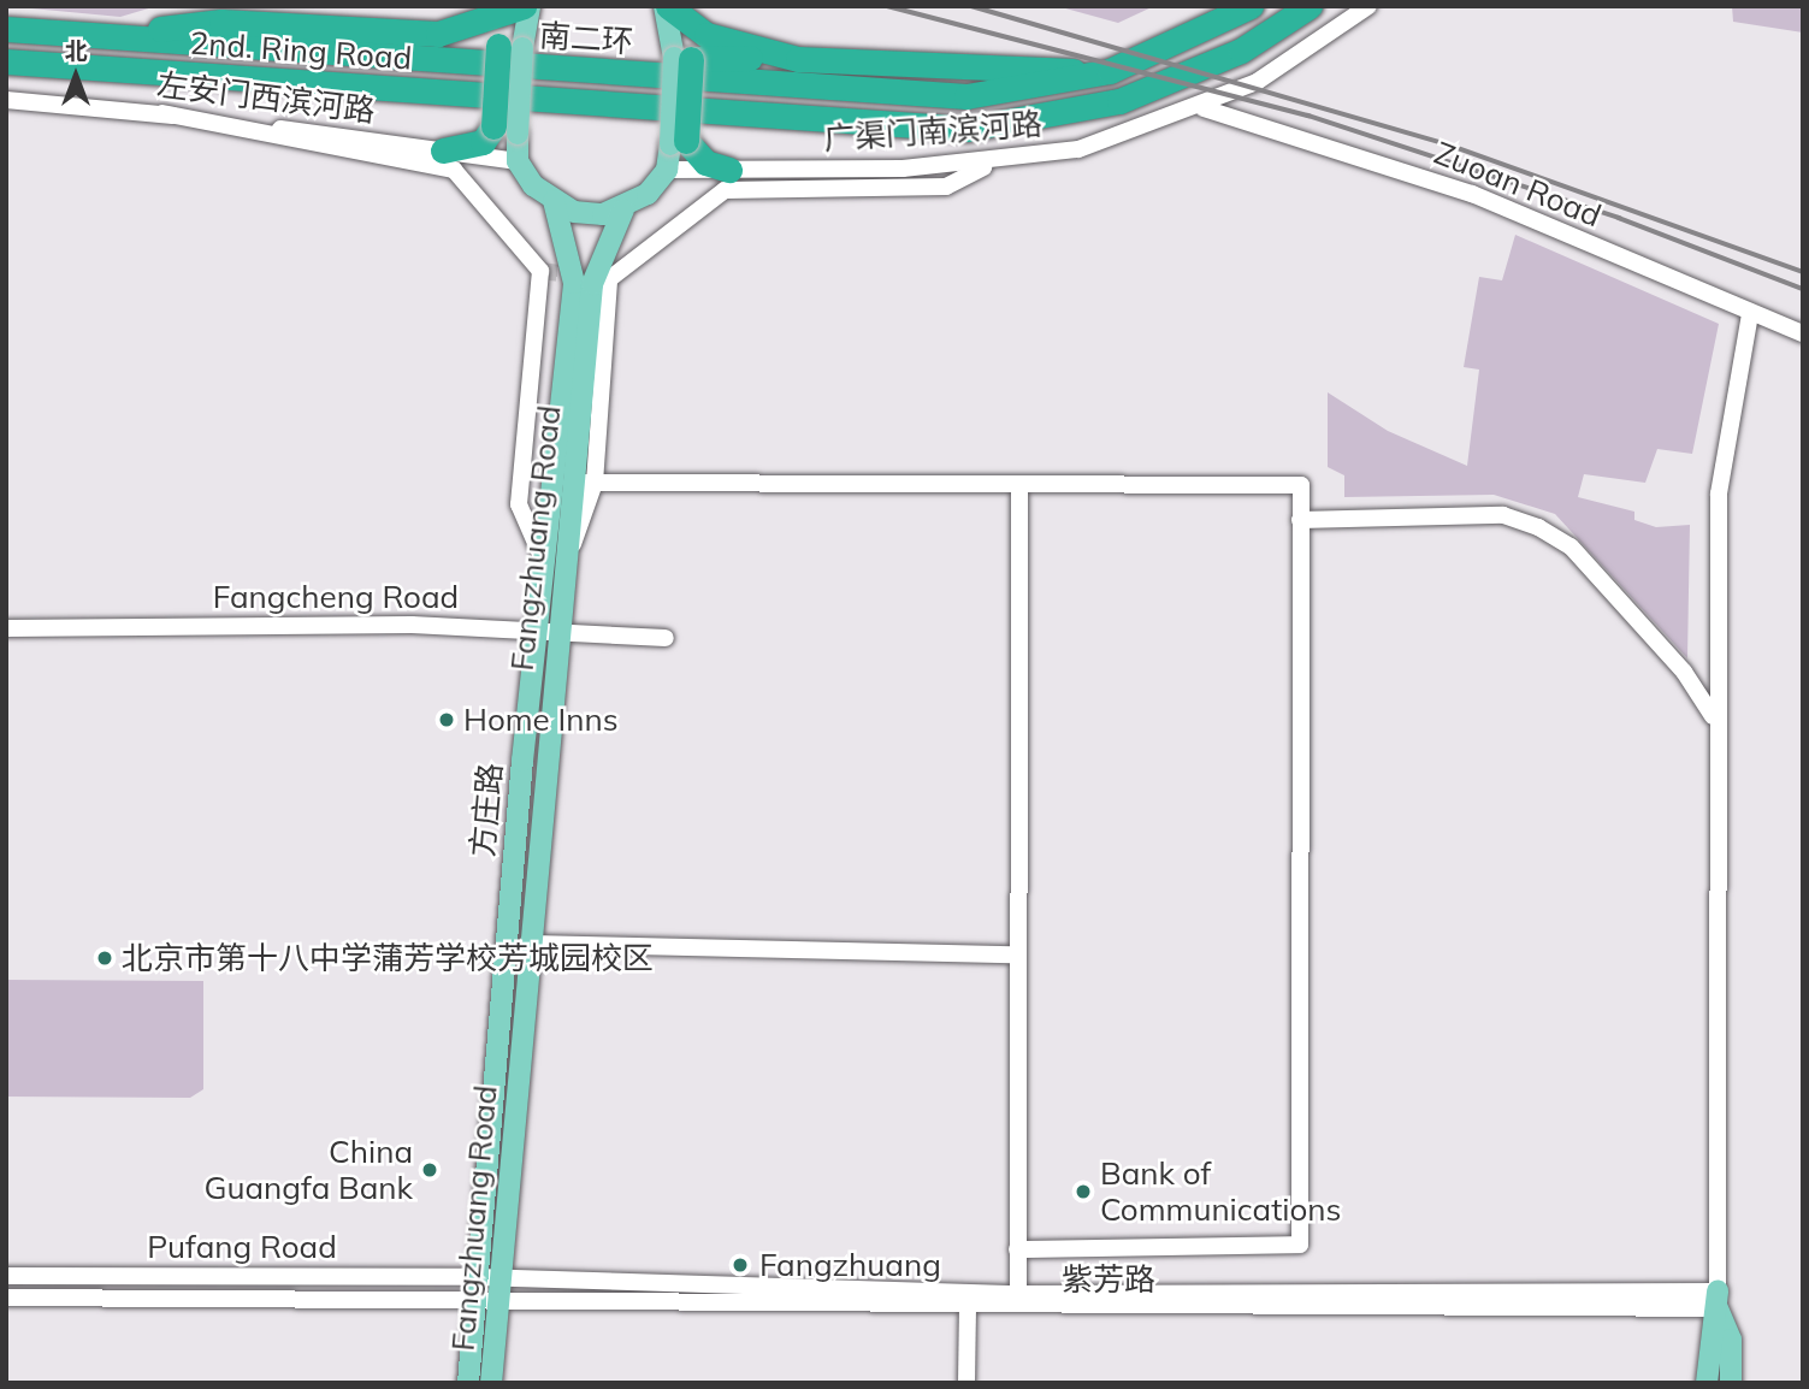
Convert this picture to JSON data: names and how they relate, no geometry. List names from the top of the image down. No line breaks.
{"streets":{"highway":["南二环"],"main road":["Fangzhuang Road","方庄路"],"street":["左安门西滨河路","广渠门南滨河路","Zuoan Road","Fangcheng Road","Pufang Road","紫芳路"]},"crossings":[["广渠门南滨河路","Zuoan Road"],["Fangzhuang Road","Fangcheng Road"],["Fangzhuang Road","方庄路"],["Fangzhuang Road","Pufang Road"],["Fangzhuang Road","紫芳路"],["Fangcheng Road","方庄路"],["方庄路","Pufang Road"],["Pufang Road","紫芳路"]],"places":["Home Inns","北京市第十八中学蒲芳学校芳城园校区","China Guangfa Bank","Bank of Communications","Fangzhuang"],"north":"top"}
